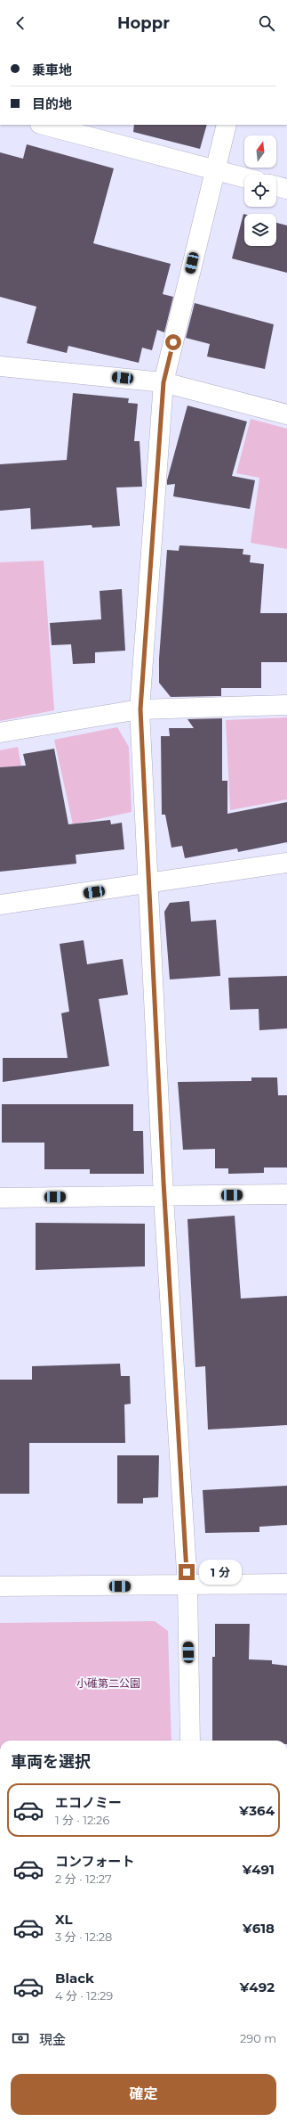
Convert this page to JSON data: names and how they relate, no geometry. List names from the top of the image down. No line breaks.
{"parks":["小碓第二公園"],"north":"top","page":{"header":"Hoppr","banner":["乗車地","目的地"],"bubble":"1 分","heading":"車両を選択","list":[{"name":"エコノミー","note":"1 分 · 12:26","value":"¥364"},{"name":"コンフォート","note":"2 分 · 12:27","value":"¥491"},{"name":"XL","note":"3 分 · 12:28","value":"¥618"},{"name":"Black","note":"4 分 · 12:29","value":"¥492"}],"pay":["現金","290 m"],"buttons":"確定"}}
